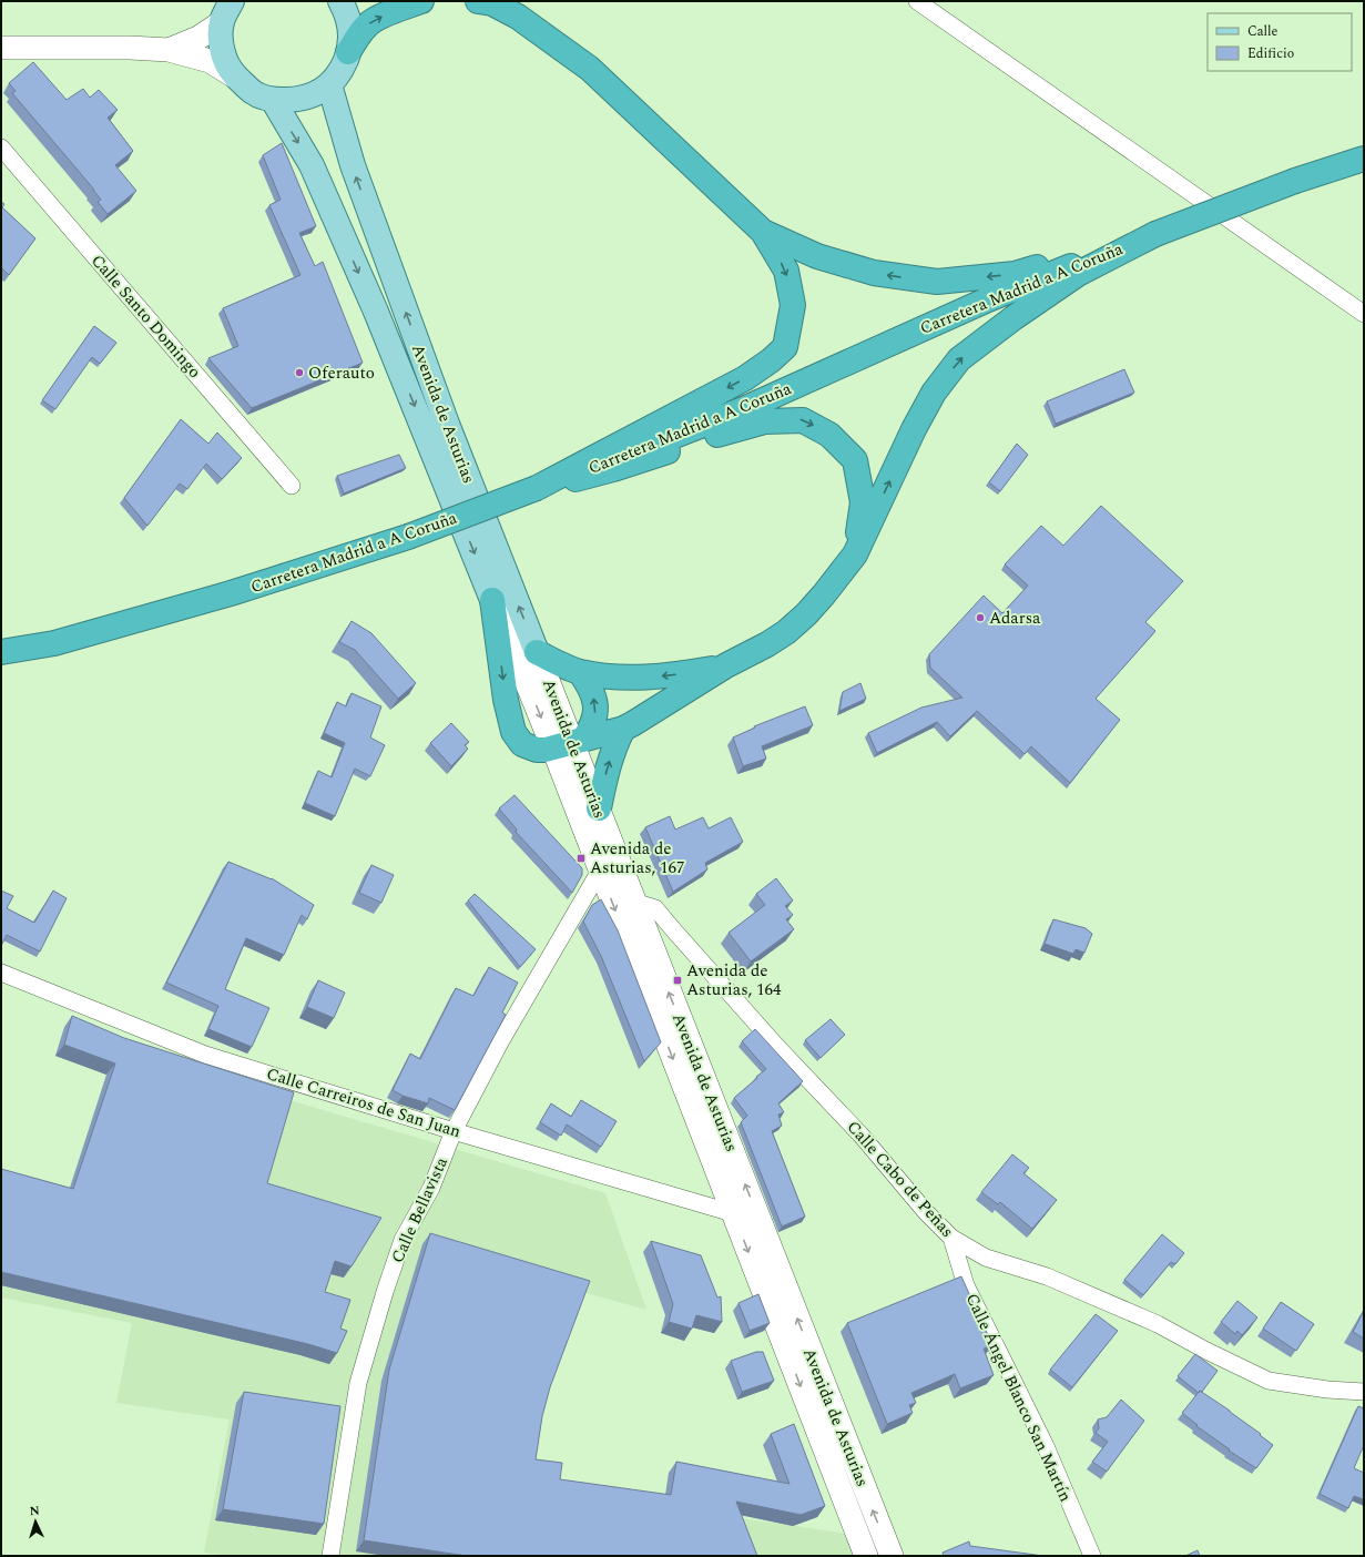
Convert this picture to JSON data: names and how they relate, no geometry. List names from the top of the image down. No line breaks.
{"streets":{"highway":["Carretera Madrid a A Coruña"],"main road":["Avenida de Asturias"],"street":["Calle Santo Domingo","Calle Carreiros de San Juan","Calle Cabo de Peñas","Calle Bellavista","Calle Ángel Blanco San Martín"]},"crossings":[["Avenida de Asturias","Calle Carreiros de San Juan"],["Avenida de Asturias","Calle Cabo de Peñas"],["Avenida de Asturias","Calle Bellavista"],["Calle Carreiros de San Juan","Calle Bellavista"],["Calle Cabo de Peñas","Calle Ángel Blanco San Martín"]],"places":{"other":["Oferauto","Adarsa"],"transit":["Avenida de Asturias, 167","Avenida de Asturias, 164"]},"legend":["Calle","Edificio"],"north":"top"}
